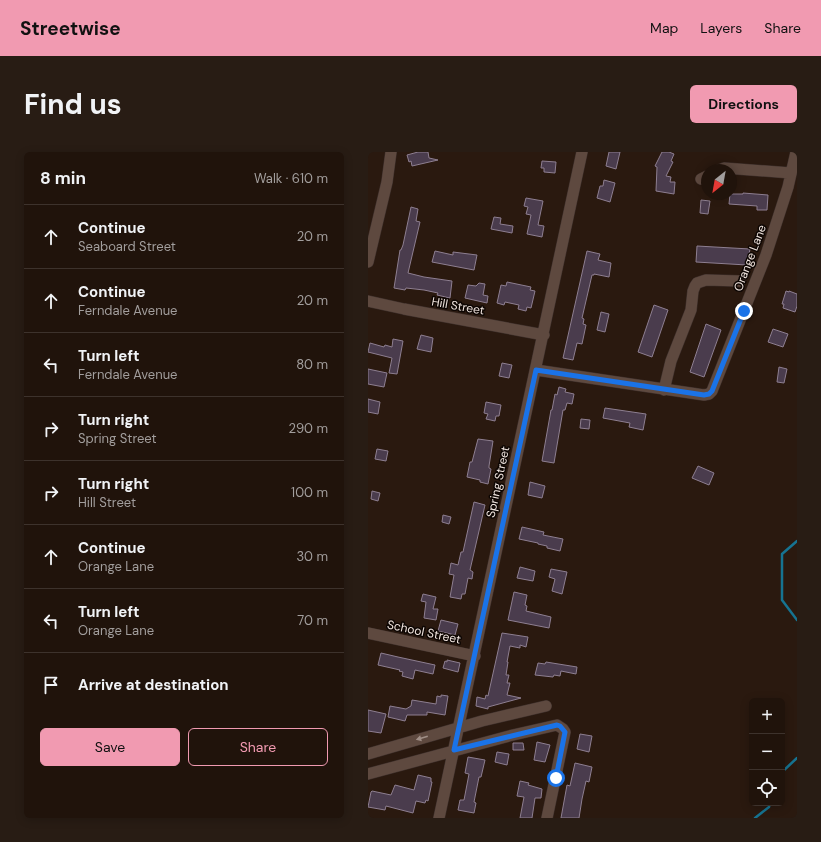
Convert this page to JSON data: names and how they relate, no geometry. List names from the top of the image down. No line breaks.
{"streets":{"street":["Orange Lane","Hill Street","Spring Street","School Street"]},"crossings":[["Hill Street","Spring Street"],["Spring Street","School Street"]],"north":"bottom left","page":{"header":"Streetwise","nav":["Map","Layers","Share"],"buttons":["Directions",["Save","Share"]],"title":"Find us","heading":["8 min","Walk · 610 m"],"list":[["Continue","Seaboard Street","20 m"],["Continue","Ferndale Avenue","20 m"],["Turn left","Ferndale Avenue","80 m"],["Turn right","Spring Street","290 m"],["Turn right","Hill Street","100 m"],["Continue","Orange Lane","30 m"],["Turn left","Orange Lane","70 m"],"Arrive at destination"],"map_buttons":["+","−"]}}
